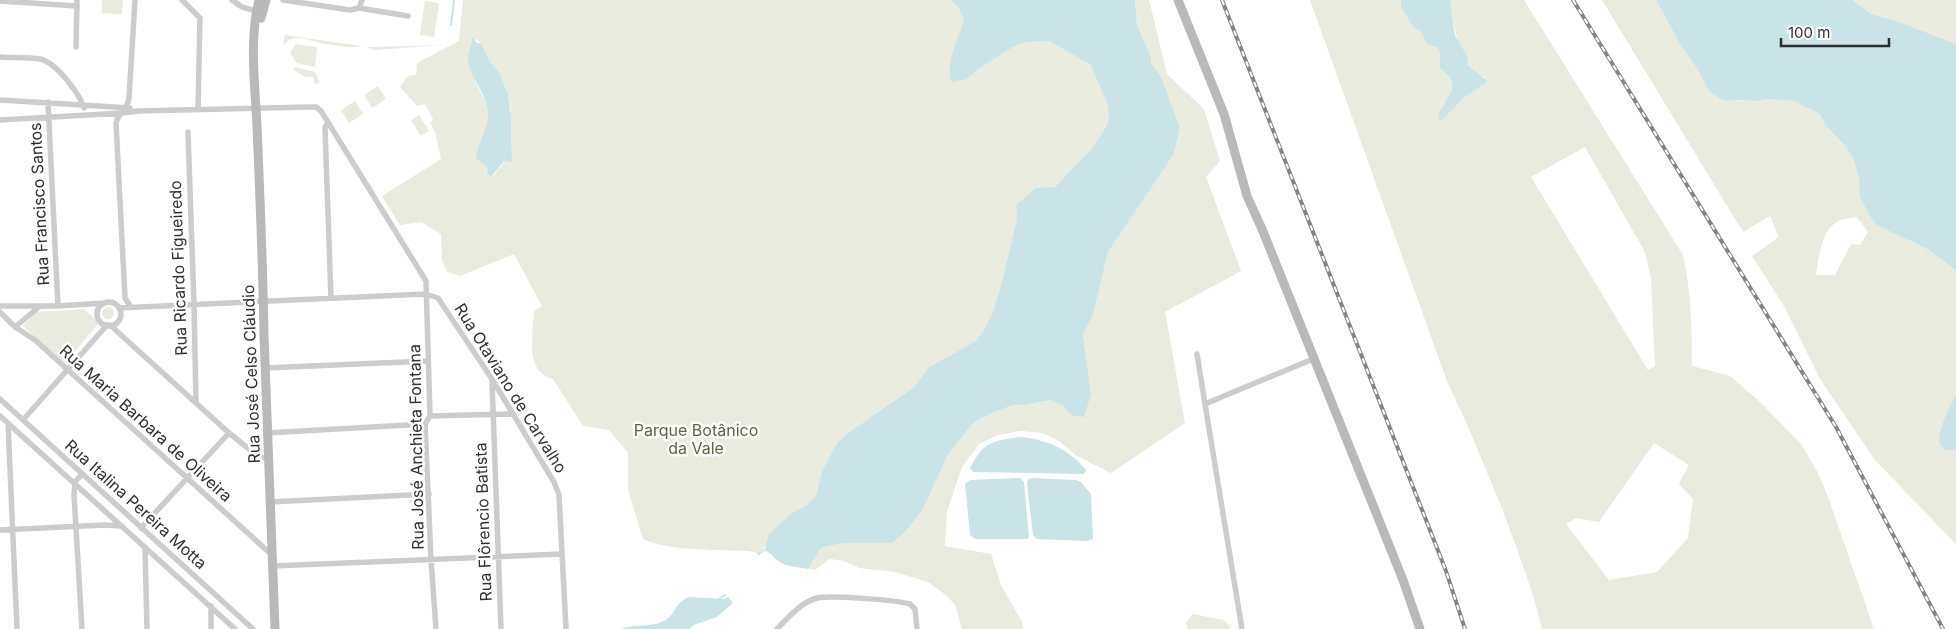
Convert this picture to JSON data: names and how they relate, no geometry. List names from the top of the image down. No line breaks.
{"streets":{"street":["Rua Francisco Santos","Rua Ricardo Figueiredo","Rua José Celso Cláudio","Rua Otaviano de Carvalho","Rua Maria Barbara de Oliveira","Rua José Anchieta Fontana","Rua Italina Pereira Motta","Rua Flôrencio Batista"]},"crossings":[["Rua José Celso Cláudio","Rua Maria Barbara de Oliveira"],["Rua Otaviano de Carvalho","Rua José Anchieta Fontana"],["Rua Otaviano de Carvalho","Rua Flôrencio Batista"]],"parks":["Parque Botânico da Vale"],"scale_bar":"100 m"}
